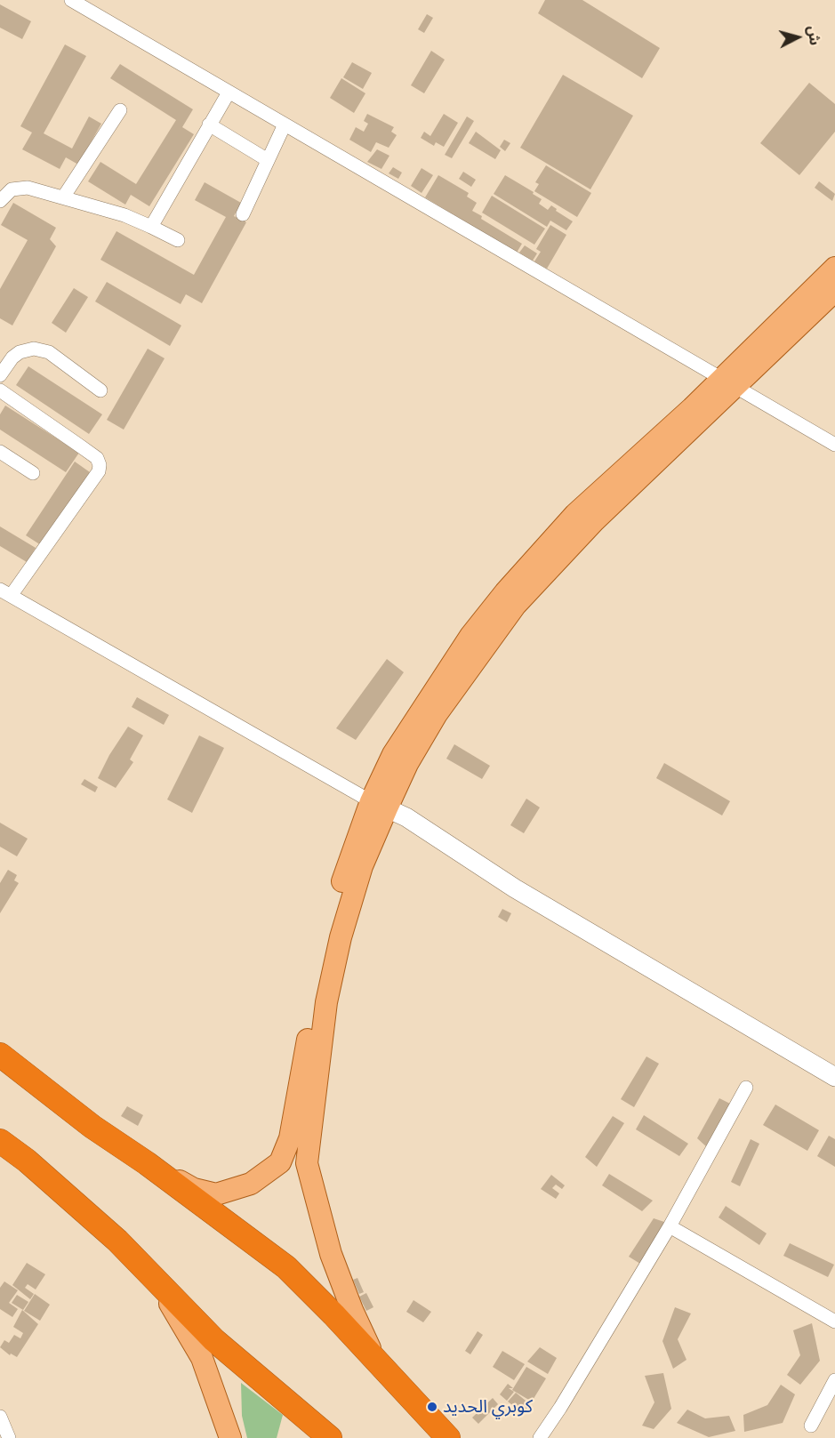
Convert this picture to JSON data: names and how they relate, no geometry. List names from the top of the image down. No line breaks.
{"places":["كوبري الحديد"],"north":"right"}
